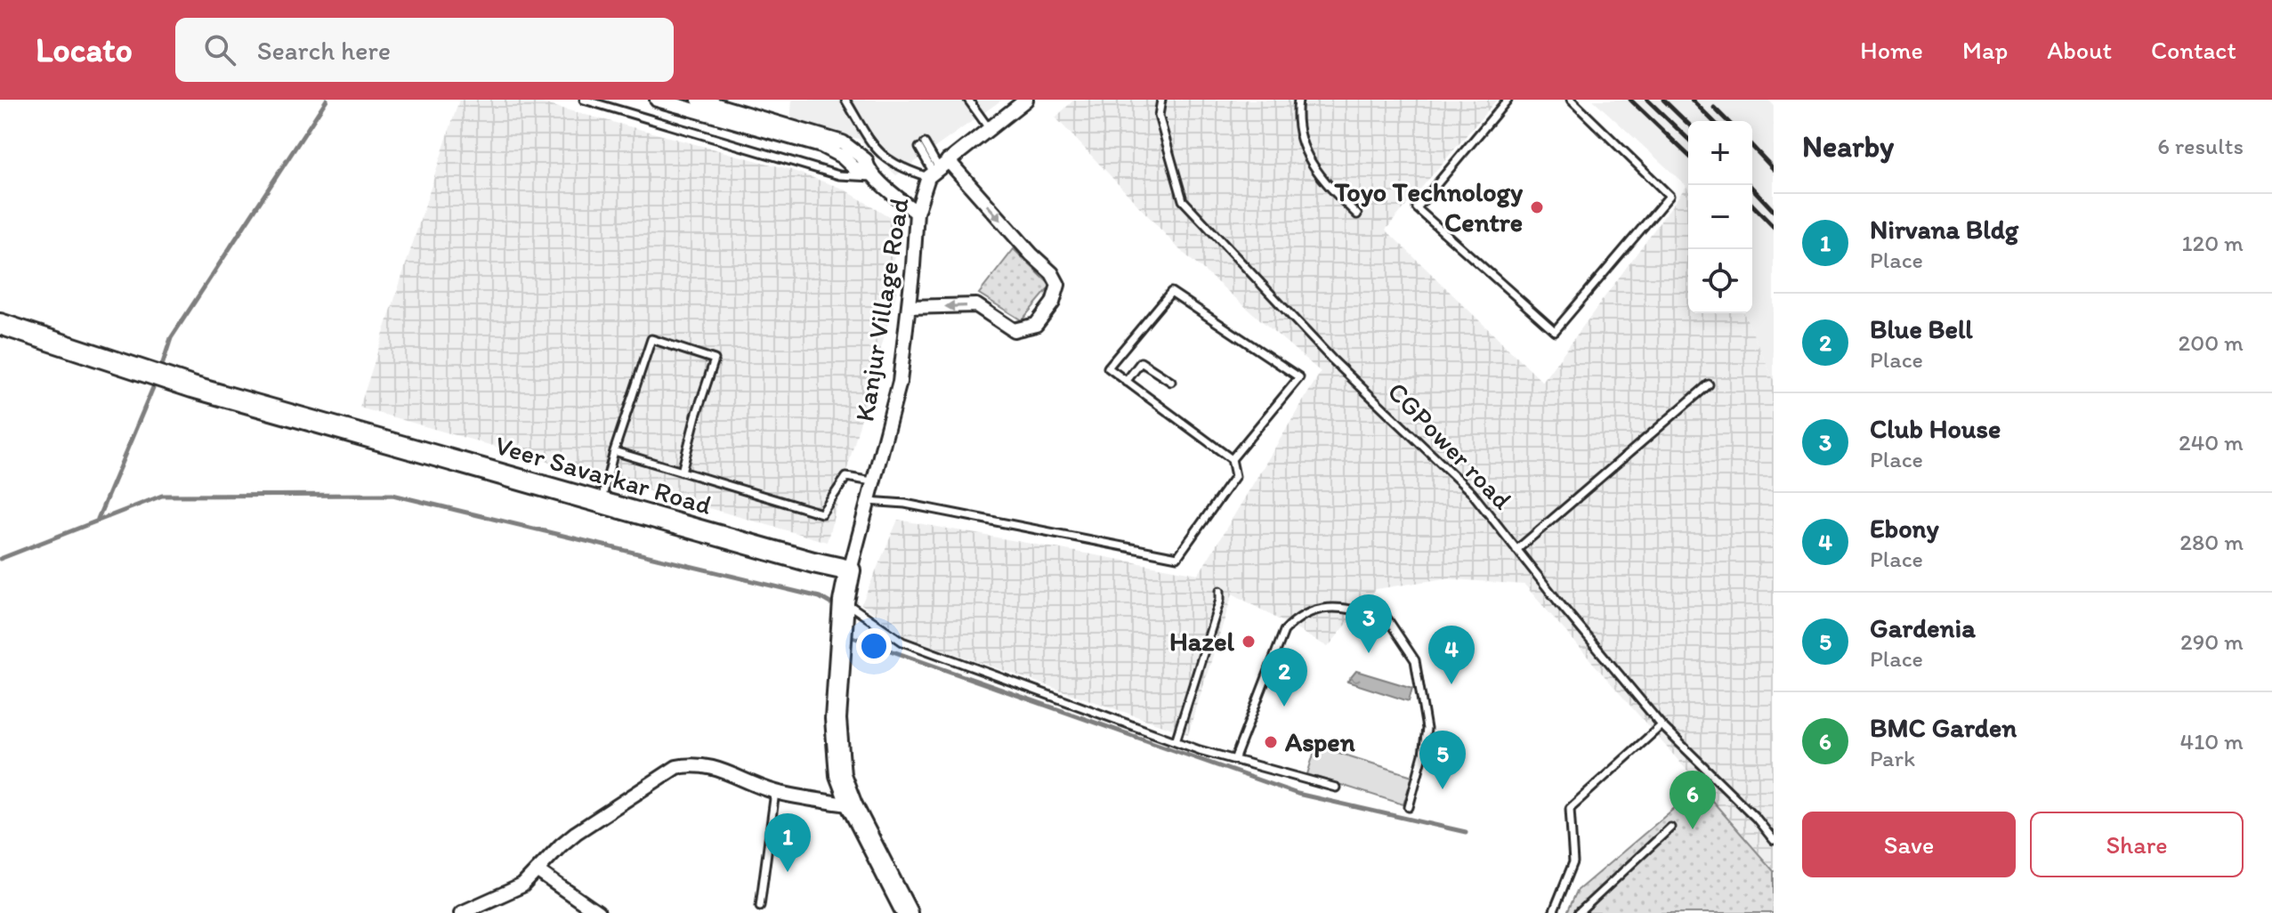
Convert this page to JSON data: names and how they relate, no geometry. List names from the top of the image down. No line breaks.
{"streets":{"street":["Kanjur Village Road","Veer Savarkar Road"],"lane":["CGPower road"]},"crossings":[["Kanjur Village Road","Veer Savarkar Road"]],"places":["Toyo Technology Centre","Hazel","Aspen"],"page":{"header":"Locato","search":"Search here","nav":["Home","Map","About","Contact"],"heading":["Nearby","6 results"],"map_buttons":["+","−"],"list":[{"mark":"1","name":"Nirvana Bldg","note":"Place","value":"120 m"},{"mark":"2","name":"Blue Bell","note":"Place","value":"200 m"},{"mark":"3","name":"Club House","note":"Place","value":"240 m"},{"mark":"4","name":"Ebony","note":"Place","value":"280 m"},{"mark":"5","name":"Gardenia","note":"Place","value":"290 m"},{"mark":"6","name":"BMC Garden","note":"Park","value":"410 m"}],"pins":["3","4","2","5","6","1"],"buttons":["Save","Share"]}}
